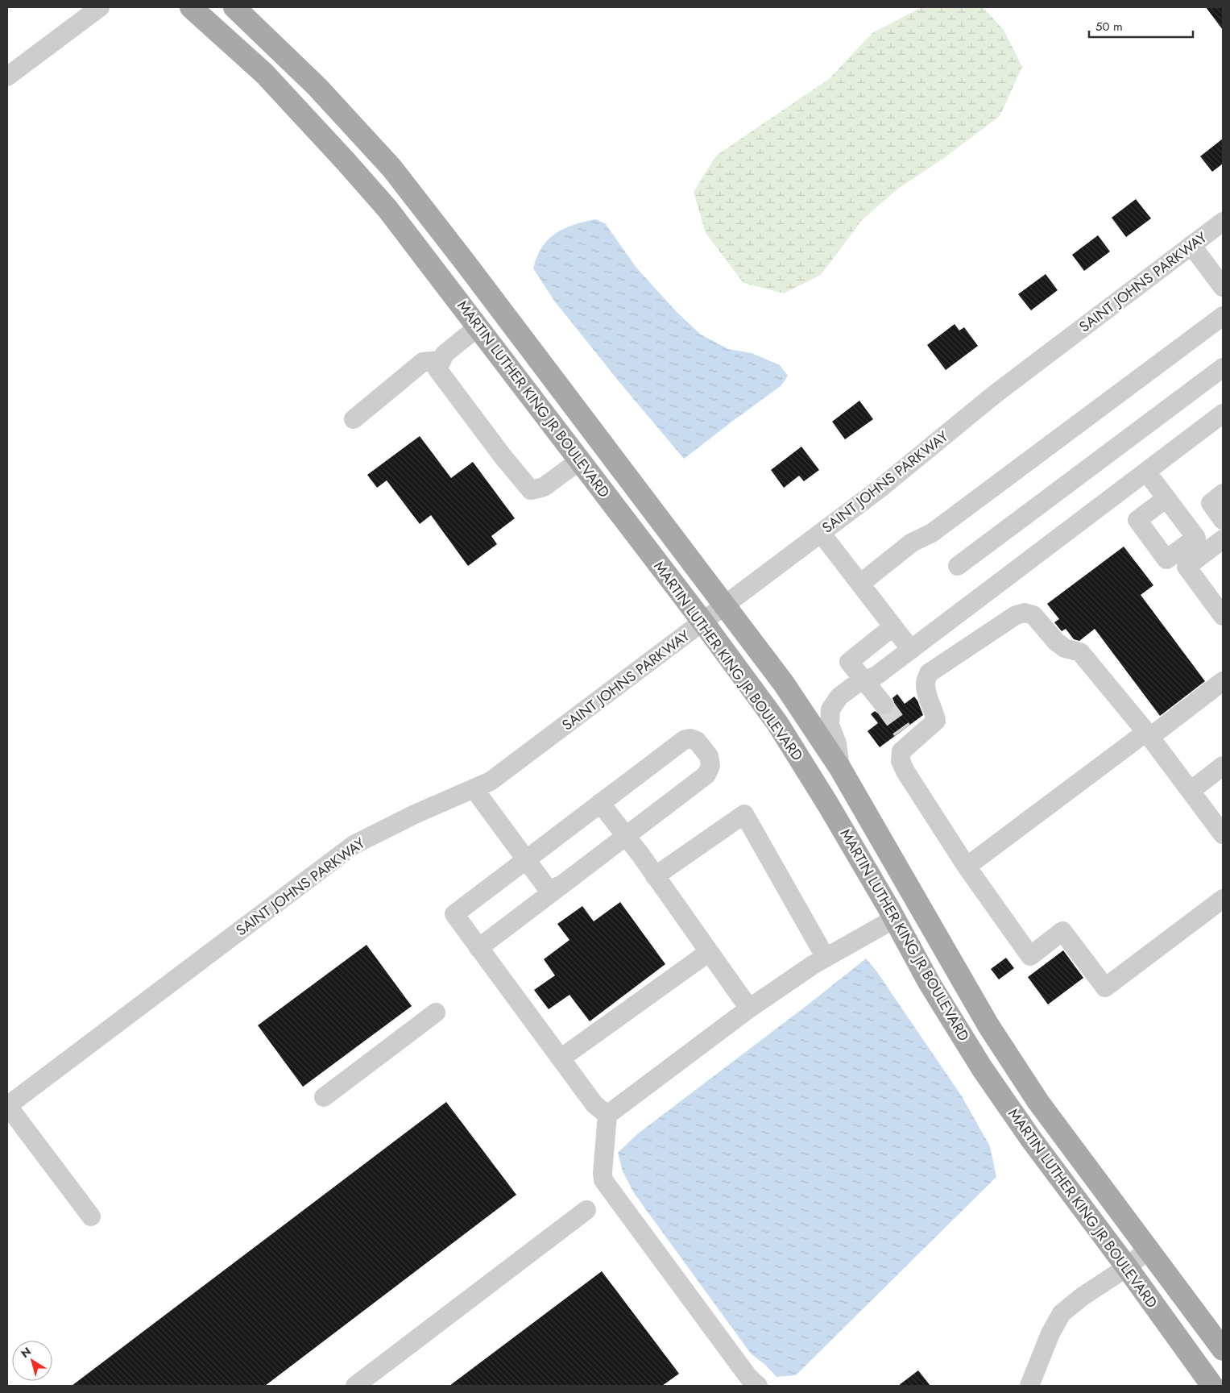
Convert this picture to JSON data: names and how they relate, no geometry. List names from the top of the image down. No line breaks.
{"streets":{"main road":["MARTIN LUTHER KING JR BOULEVARD"],"street":["SAINT JOHNS PARKWAY"]},"crossings":[["SAINT JOHNS PARKWAY","MARTIN LUTHER KING JR BOULEVARD"]],"scale_bar":"50 m","north":"top left"}
